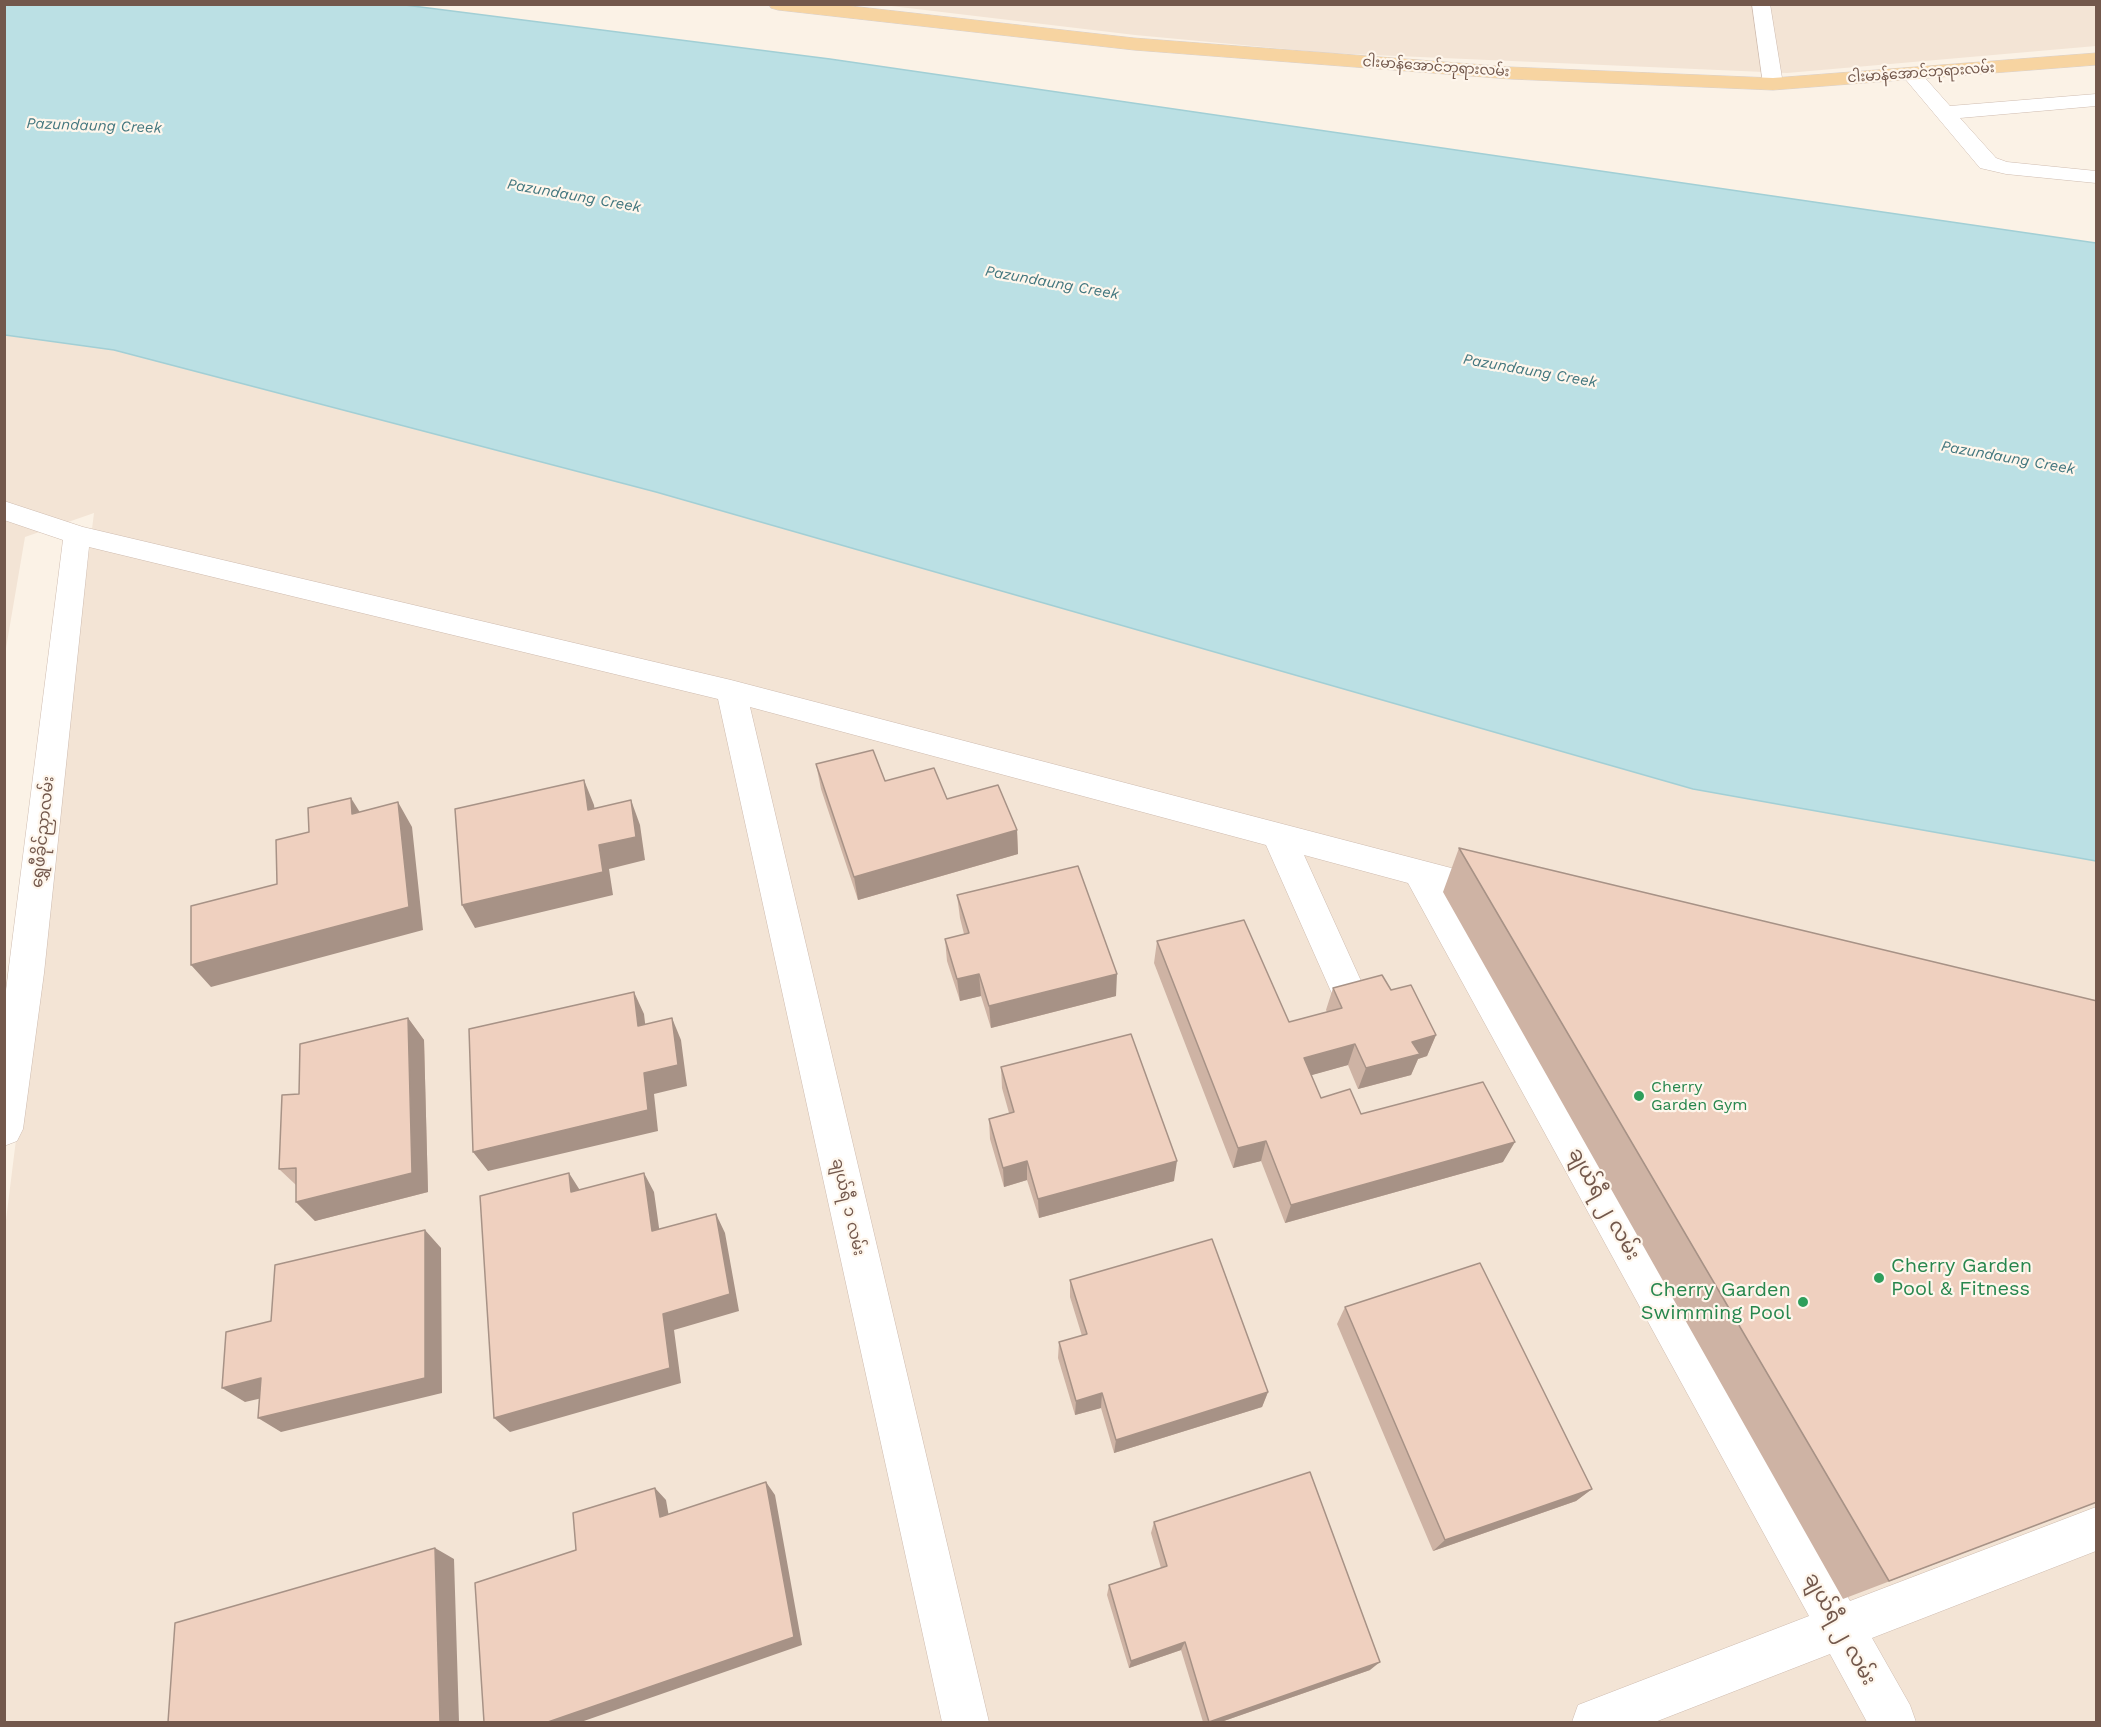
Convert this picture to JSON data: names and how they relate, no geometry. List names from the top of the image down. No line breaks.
{"streets":{"main road":["ငါးမာန်အောင်ဘုရားလမ်း"],"street":["ရွှေဖီခိုင်ညှာလမ်း","ချယ်ရီ ၂ လမ်း","ချယ်ရီ ၁ လမ်း"]},"water":["Pazundaung Creek"],"places":["Cherry Garden Gym","Cherry Garden Pool & Fitness","Cherry Garden Swimming Pool"]}
